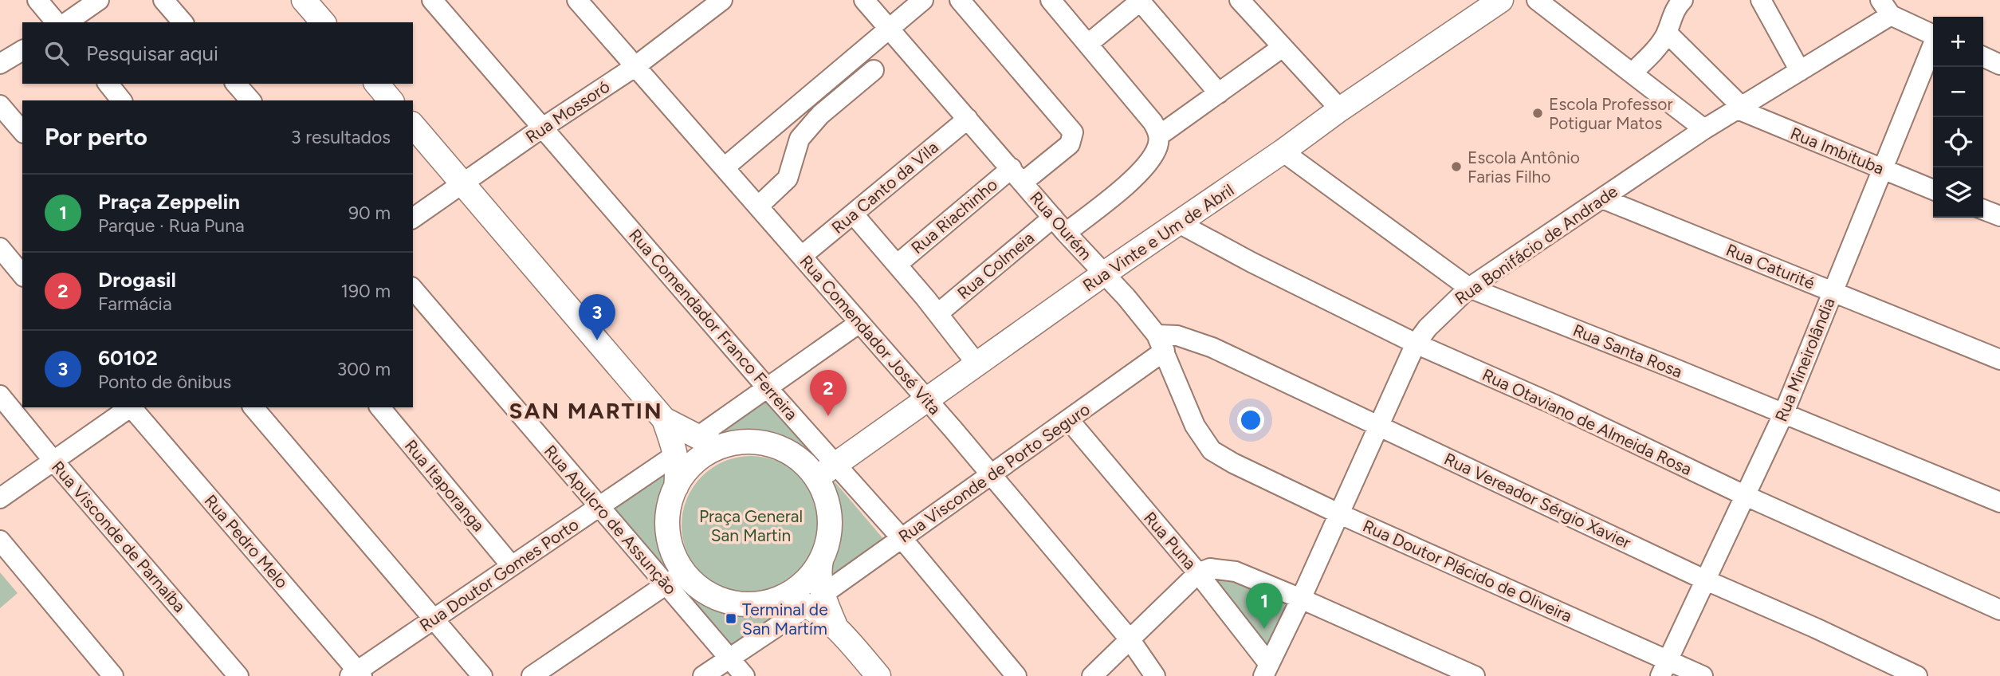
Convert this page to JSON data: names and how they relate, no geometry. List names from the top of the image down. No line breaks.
{"streets":{"main road":["Rua Vinte e Um de Abril"],"street":["Rua Mossoró","Rua Imbituba","Rua Canto da Vila","Rua Riachinho","Rua Ourém","Rua Bonifácio de Andrade","Rua Colmeia","Rua Caturité","Rua Comendador Franco Ferreira","Rua Comendador José Vita","Rua Santa Rosa","Rua Mineirolândia","Rua Otaviano de Almeida Rosa","Rua Visconde de Porto Seguro","Rua Itaporanga","Rua Vereador Sérgio Xavier","Rua Apulcro de Assunção","Rua Visconde de Parnaíba","Rua Puna","Rua Pedro Melo","Rua Doutor Plácido de Oliveira","Rua Doutor Gomes Porto"]},"crossings":[["Rua Mossoró","Rua Comendador Franco Ferreira"],["Rua Mossoró","Rua Comendador José Vita"],["Rua Imbituba","Rua Bonifácio de Andrade"],["Rua Imbituba","Rua Mineirolândia"],["Rua Canto da Vila","Rua Ourém"],["Rua Canto da Vila","Rua Comendador José Vita"],["Rua Riachinho","Rua Ourém"],["Rua Ourém","Rua Vinte e Um de Abril"],["Rua Ourém","Rua Colmeia"],["Rua Ourém","Rua Visconde de Porto Seguro"],["Rua Ourém","Rua Vereador Sérgio Xavier"],["Rua Ourém","Rua Doutor Plácido de Oliveira"],["Rua Vinte e Um de Abril","Rua Comendador Franco Ferreira"],["Rua Vinte e Um de Abril","Rua Comendador José Vita"],["Rua Vinte e Um de Abril","Rua Santa Rosa"],["Rua Vinte e Um de Abril","Rua Otaviano de Almeida Rosa"],["Rua Vinte e Um de Abril","Rua Apulcro de Assunção"],["Rua Bonifácio de Andrade","Rua Caturité"],["Rua Bonifácio de Andrade","Rua Santa Rosa"],["Rua Bonifácio de Andrade","Rua Otaviano de Almeida Rosa"],["Rua Bonifácio de Andrade","Rua Vereador Sérgio Xavier"],["Rua Bonifácio de Andrade","Rua Puna"],["Rua Bonifácio de Andrade","Rua Doutor Plácido de Oliveira"],["Rua Caturité","Rua Mineirolândia"],["Rua Comendador Franco Ferreira","Rua Visconde de Porto Seguro"],["Rua Comendador José Vita","Rua Visconde de Porto Seguro"],["Rua Santa Rosa","Rua Mineirolândia"],["Rua Mineirolândia","Rua Otaviano de Almeida Rosa"],["Rua Mineirolândia","Rua Vereador Sérgio Xavier"],["Rua Mineirolândia","Rua Doutor Plácido de Oliveira"],["Rua Visconde de Porto Seguro","Rua Vereador Sérgio Xavier"],["Rua Visconde de Porto Seguro","Rua Apulcro de Assunção"],["Rua Visconde de Porto Seguro","Rua Puna"],["Rua Itaporanga","Rua Doutor Gomes Porto"],["Rua Apulcro de Assunção","Rua Doutor Gomes Porto"],["Rua Pedro Melo","Rua Doutor Gomes Porto"]],"districts":["SAN MARTIN"],"parks":["Praça General San Martin"],"places":{"other":["Escola Professor Potiguar Matos","Escola Antônio Farias Filho"],"transit":["Terminal de San Martím"]},"page":{"map_buttons":["+","−"],"search":"Pesquisar aqui","heading":["Por perto","3 resultados"],"list":[{"mark":"1","name":"Praça Zeppelin","note":"Parque · Rua Puna","value":"90 m"},{"mark":"2","name":"Drogasil","note":"Farmácia","value":"190 m"},{"mark":"3","name":"60102","note":"Ponto de ônibus","value":"300 m"}],"pins":["3","2","1"]}}
